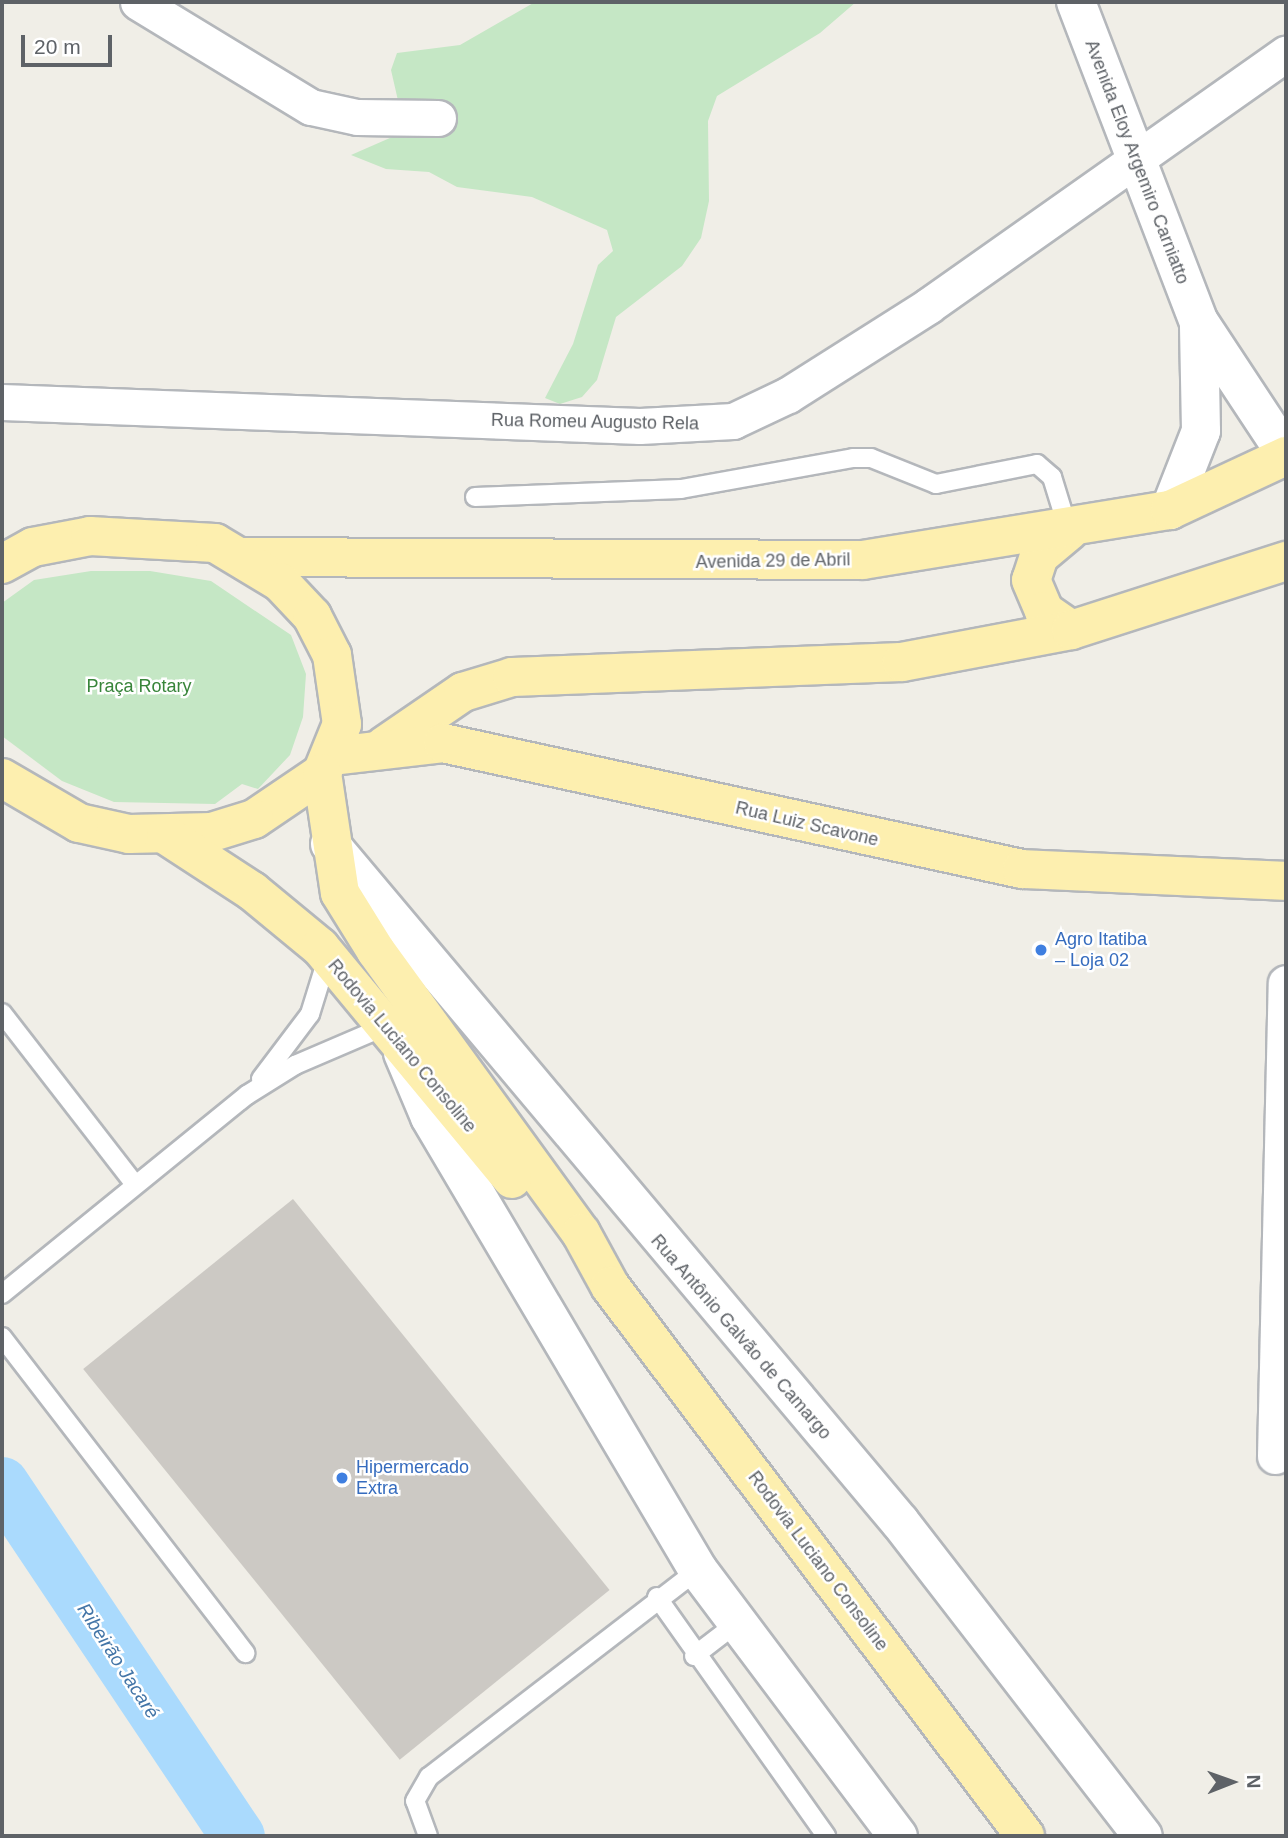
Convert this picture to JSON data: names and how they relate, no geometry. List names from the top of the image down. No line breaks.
{"streets":{"main road":["Avenida Eloy Argemiro Carniatto","Avenida 29 de Abril","Rua Luiz Scavone","Rodovia Luciano Consoline","Rua Antônio Galvão de Camargo"],"street":["Rua Romeu Augusto Rela"]},"crossings":[["Avenida Eloy Argemiro Carniatto","Rua Romeu Augusto Rela"],["Rua Luiz Scavone","Rodovia Luciano Consoline"],["Rodovia Luciano Consoline","Rua Antônio Galvão de Camargo"]],"water":["Ribeirão Jacaré"],"parks":["Praça Rotary"],"places":["Agro Itatiba – Loja 02","Hipermercado Extra"],"scale_bar":"20 m","north":"right"}
